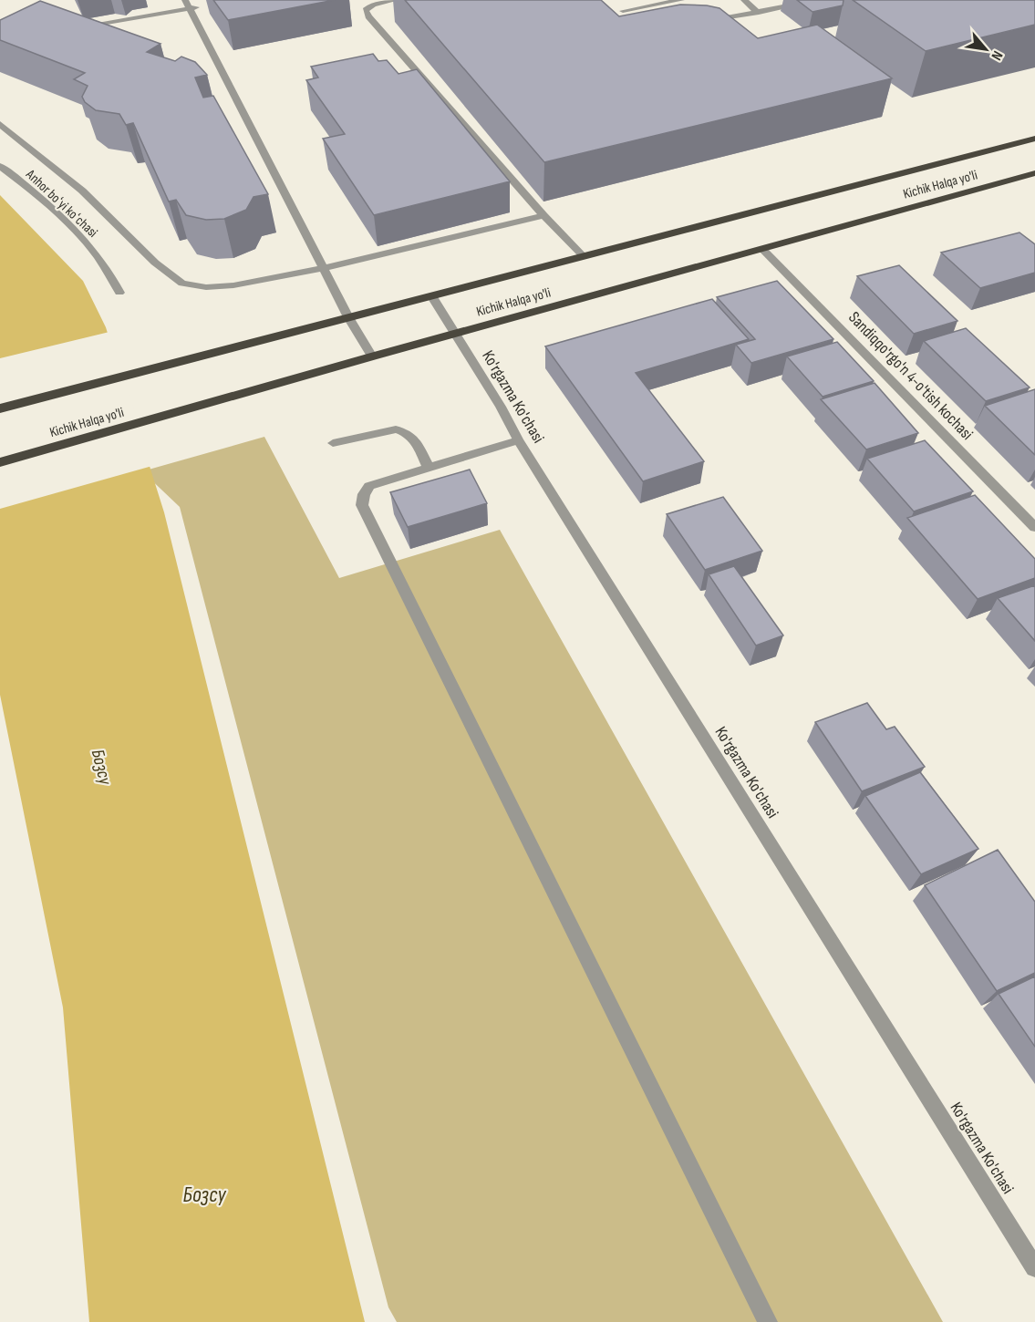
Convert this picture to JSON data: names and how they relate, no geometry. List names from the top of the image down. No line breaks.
{"streets":{"highway":["Kichik Halqa yo'li"],"street":["Anhor boʻyi koʻchasi","Sandiqqo'rgo'n 4-o'tish kochasi","Ko'rgazma Ko'chasi"]},"crossings":[["Kichik Halqa yo'li","Sandiqqo'rgo'n 4-o'tish kochasi"],["Kichik Halqa yo'li","Ko'rgazma Ko'chasi"]],"water":["Бозсу"],"north":"bottom right"}
